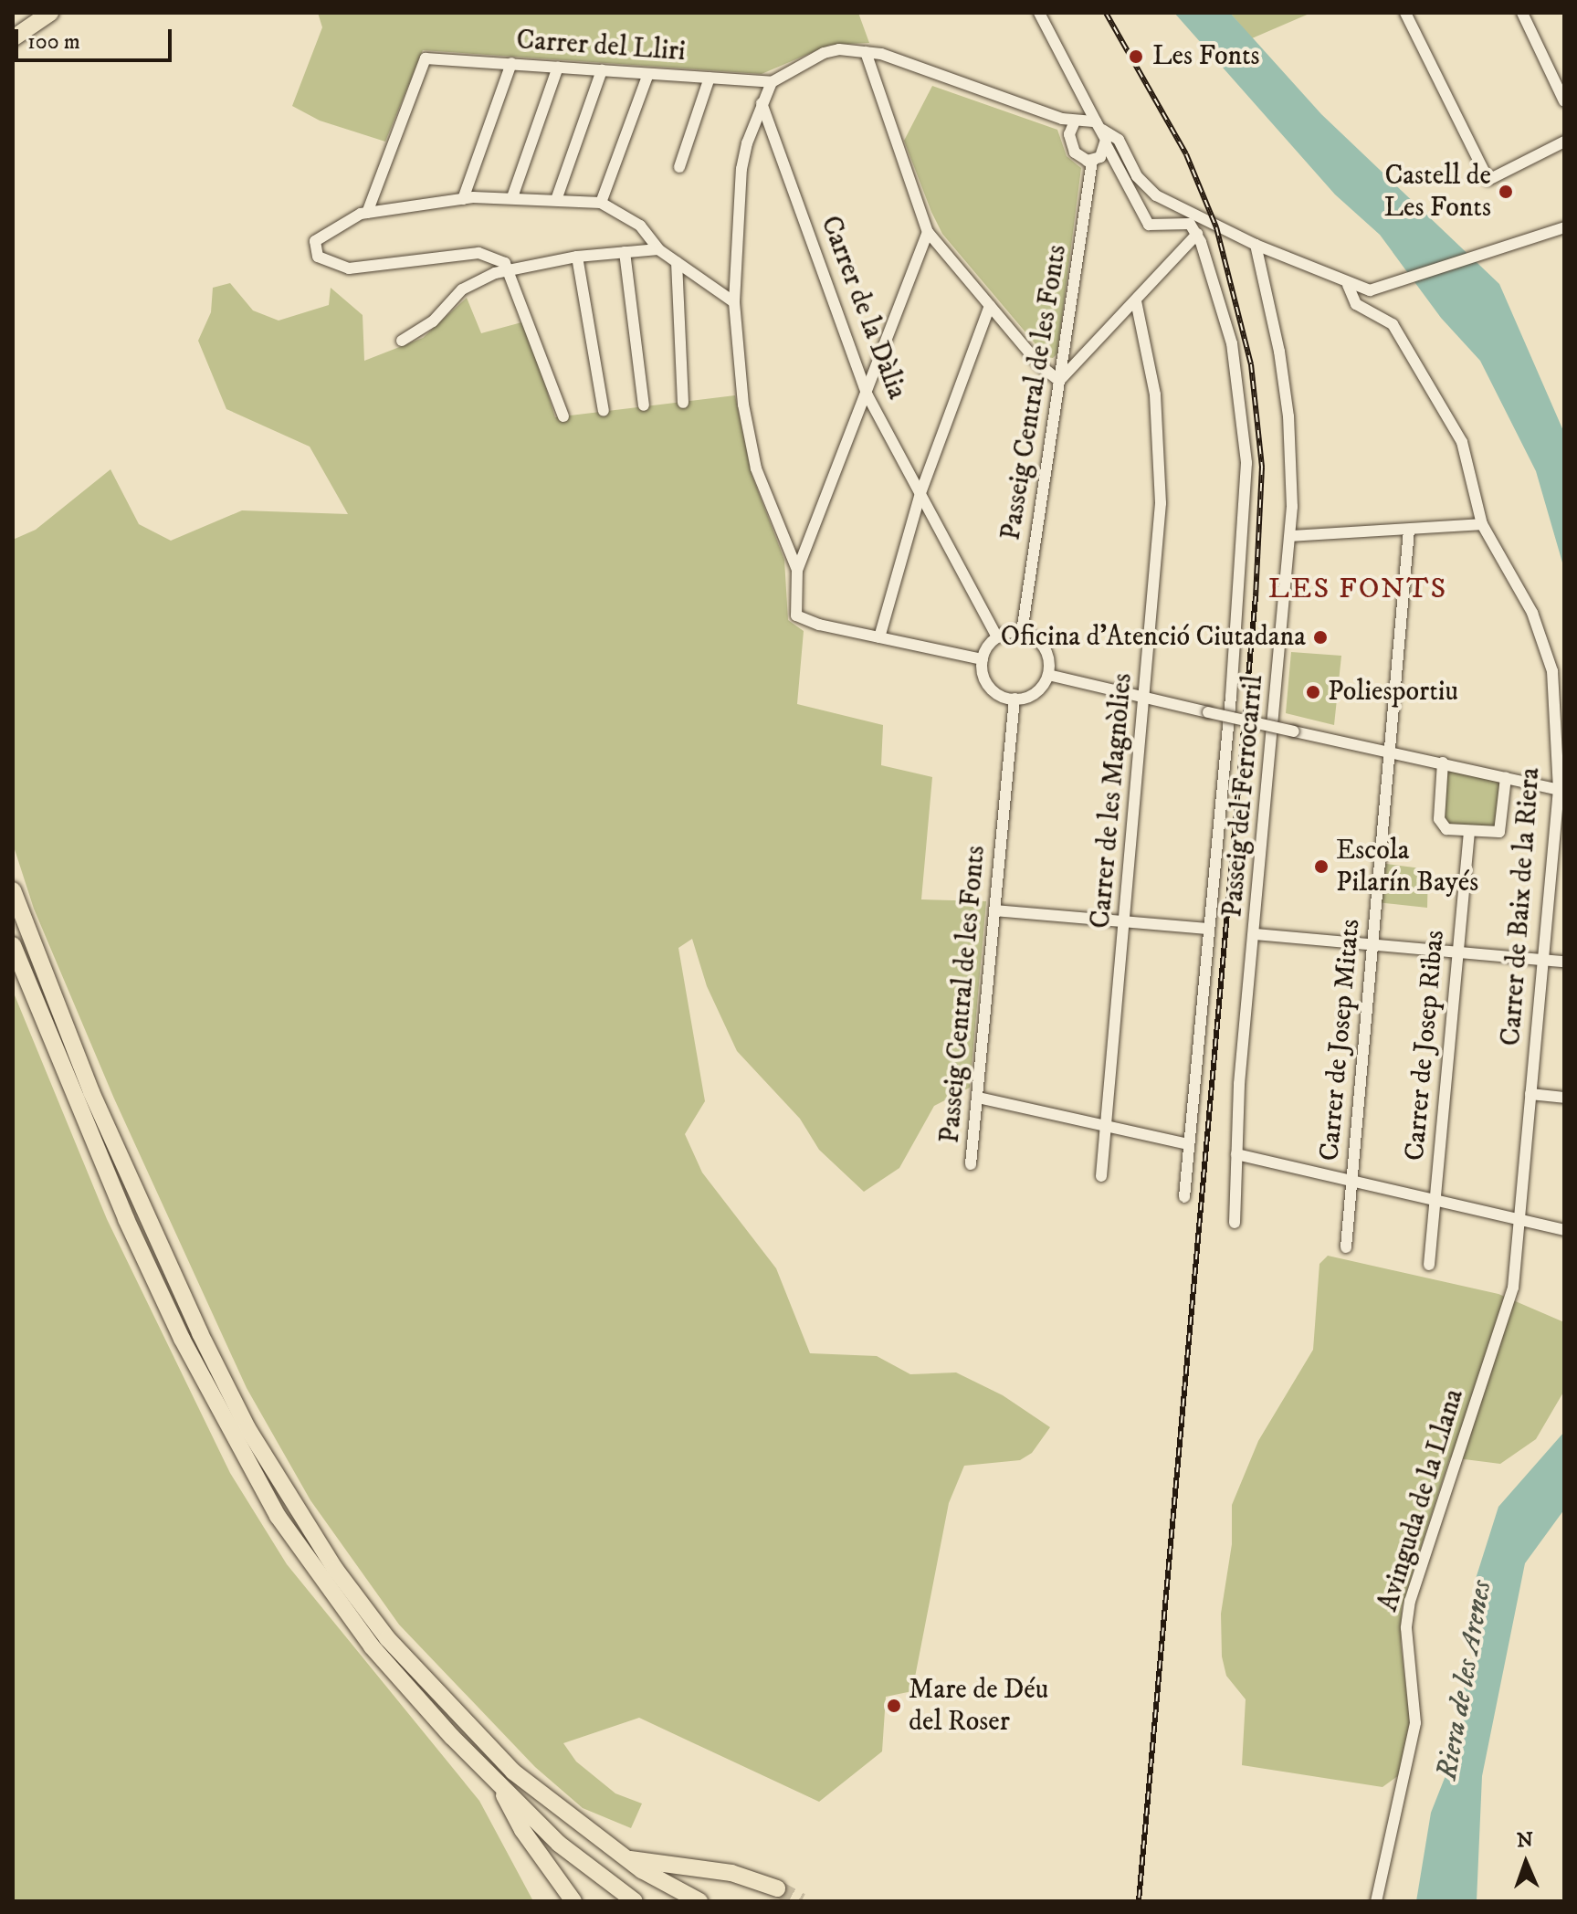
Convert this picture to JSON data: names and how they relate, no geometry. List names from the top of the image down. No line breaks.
{"streets":{"street":["Carrer del Lliri","Carrer de la Dàlia","Passeig Central de les Fonts","Passeig del Ferrocarril","Carrer de les Magnòlies","Carrer de Baix de la Riera","Carrer de Josep Mitats","Carrer de Josep Ribas","Avinguda de la Llana"]},"crossings":[["Carrer de la Dàlia","Passeig Central de les Fonts"],["Carrer de Baix de la Riera","Avinguda de la Llana"]],"districts":["LES FONTS"],"water":["Riera de les Arenes"],"places":["Les Fonts","Castell de Les Fonts","Oficina d'Atenció Ciutadana","Poliesportiu","Escola Pilarín Bayés","Mare de Déu del Roser"],"scale_bar":"100 m","north":"top"}
